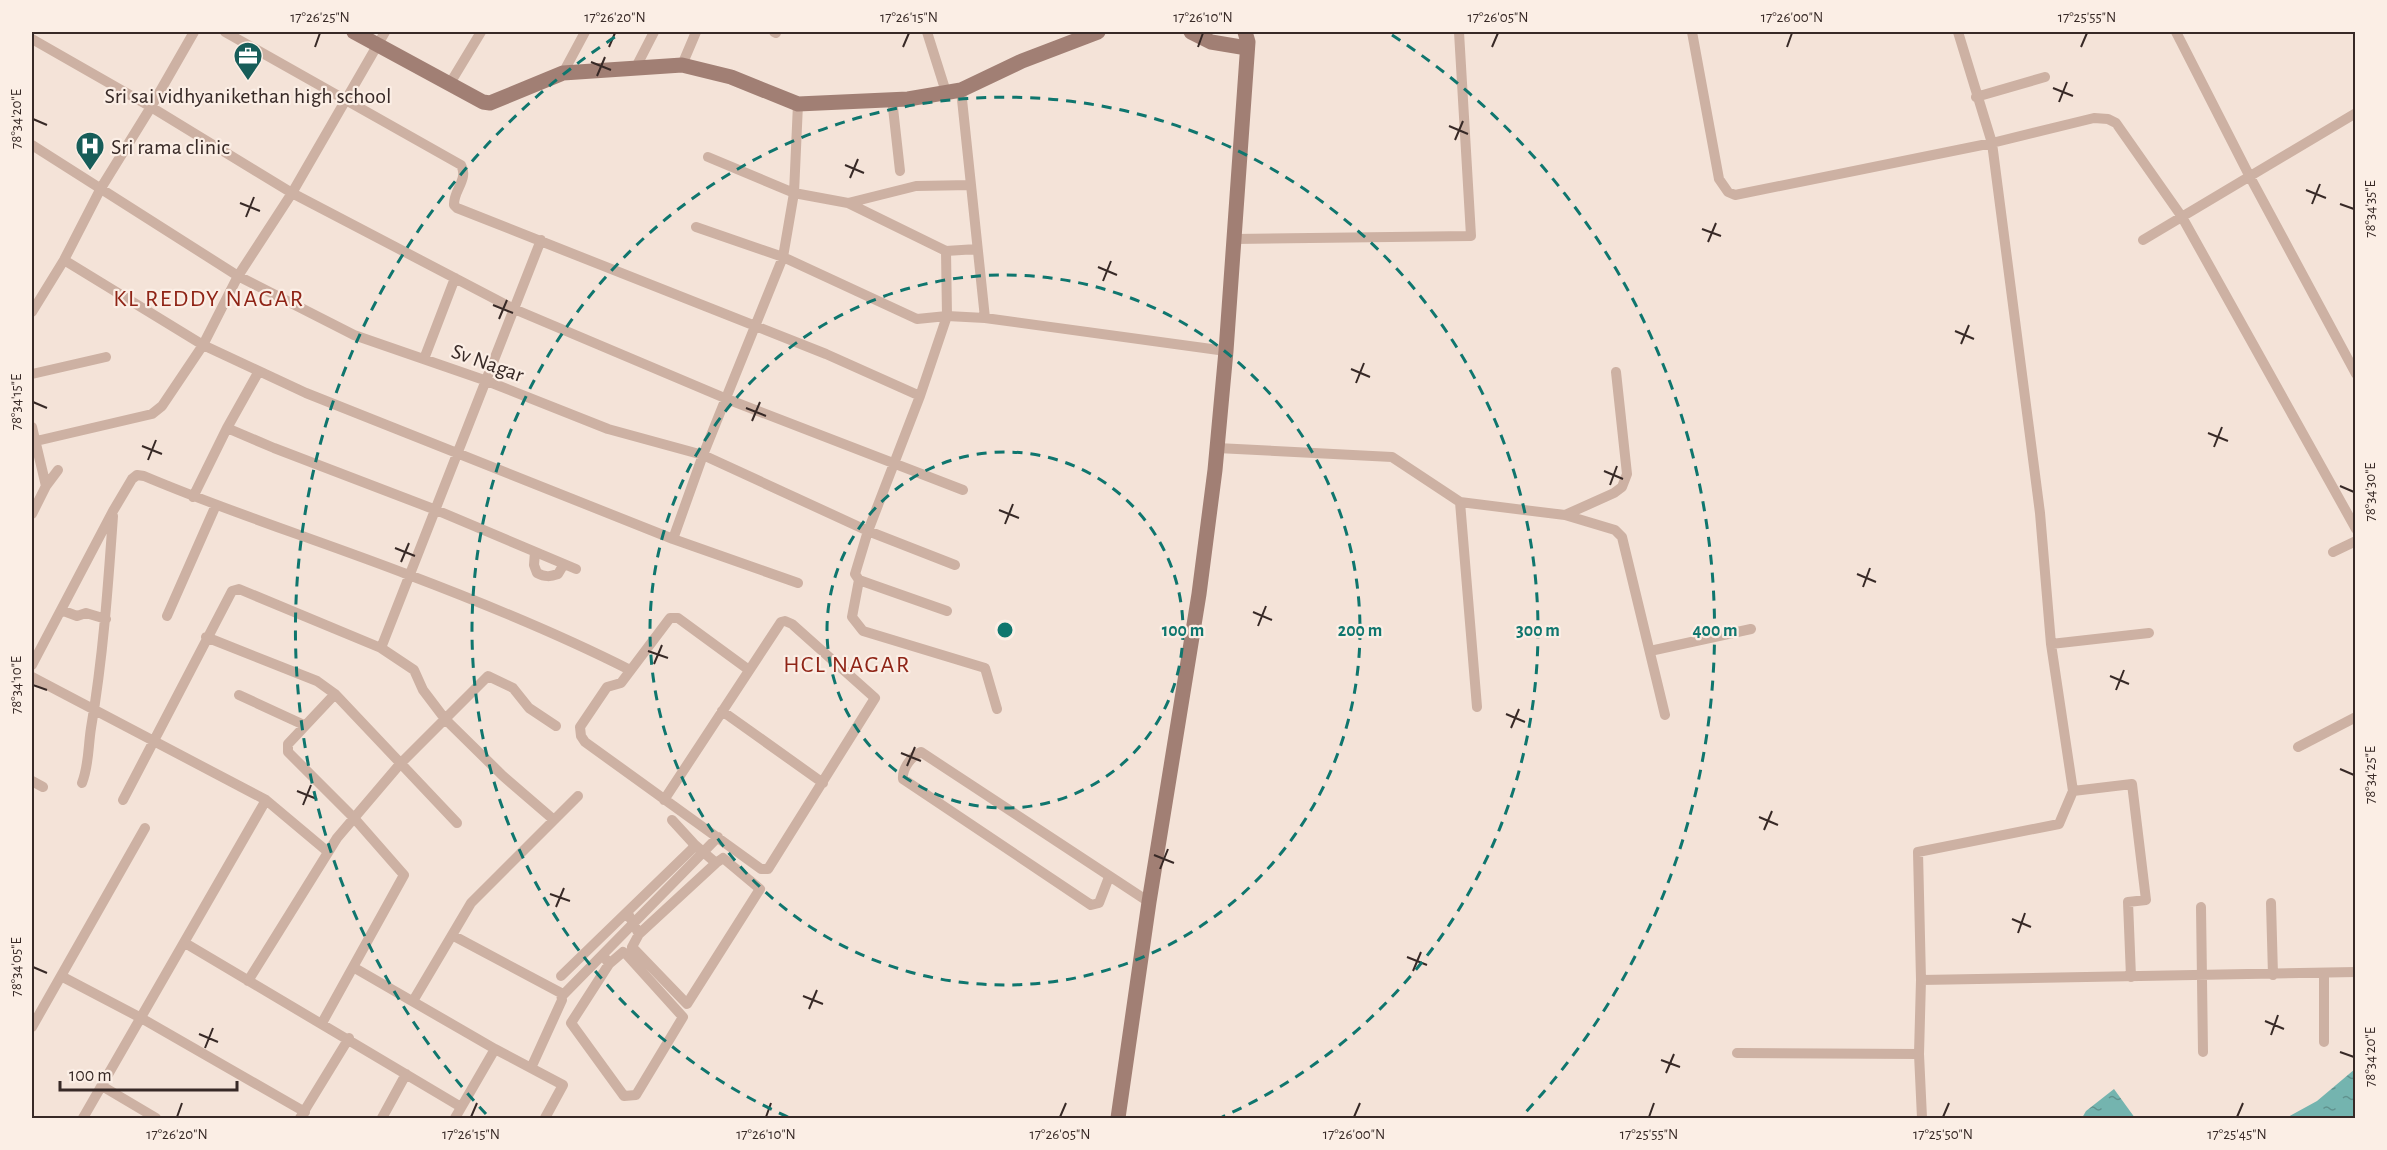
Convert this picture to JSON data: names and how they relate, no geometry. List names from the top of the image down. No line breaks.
{"streets":{"street":["Sv Nagar"]},"districts":["KL REDDY NAGAR","HCL NAGAR"],"places":{"office":["Sri sai vidhyanikethan high school"],"hospital":["Sri rama clinic"]},"scale_bar":"100 m","coordinates":["17°26'25\"N","17°26'20\"N","17°26'15\"N","17°26'10\"N","17°26'05\"N","17°26'00\"N","17°25'55\"N","78°34'20\"E","78°34'35\"E","78°34'15\"E","78°34'30\"E","78°34'10\"E","78°34'25\"E","78°34'05\"E","17°25'50\"N","17°25'45\"N"],"rings":["100 m","200 m","300 m","400 m"]}
